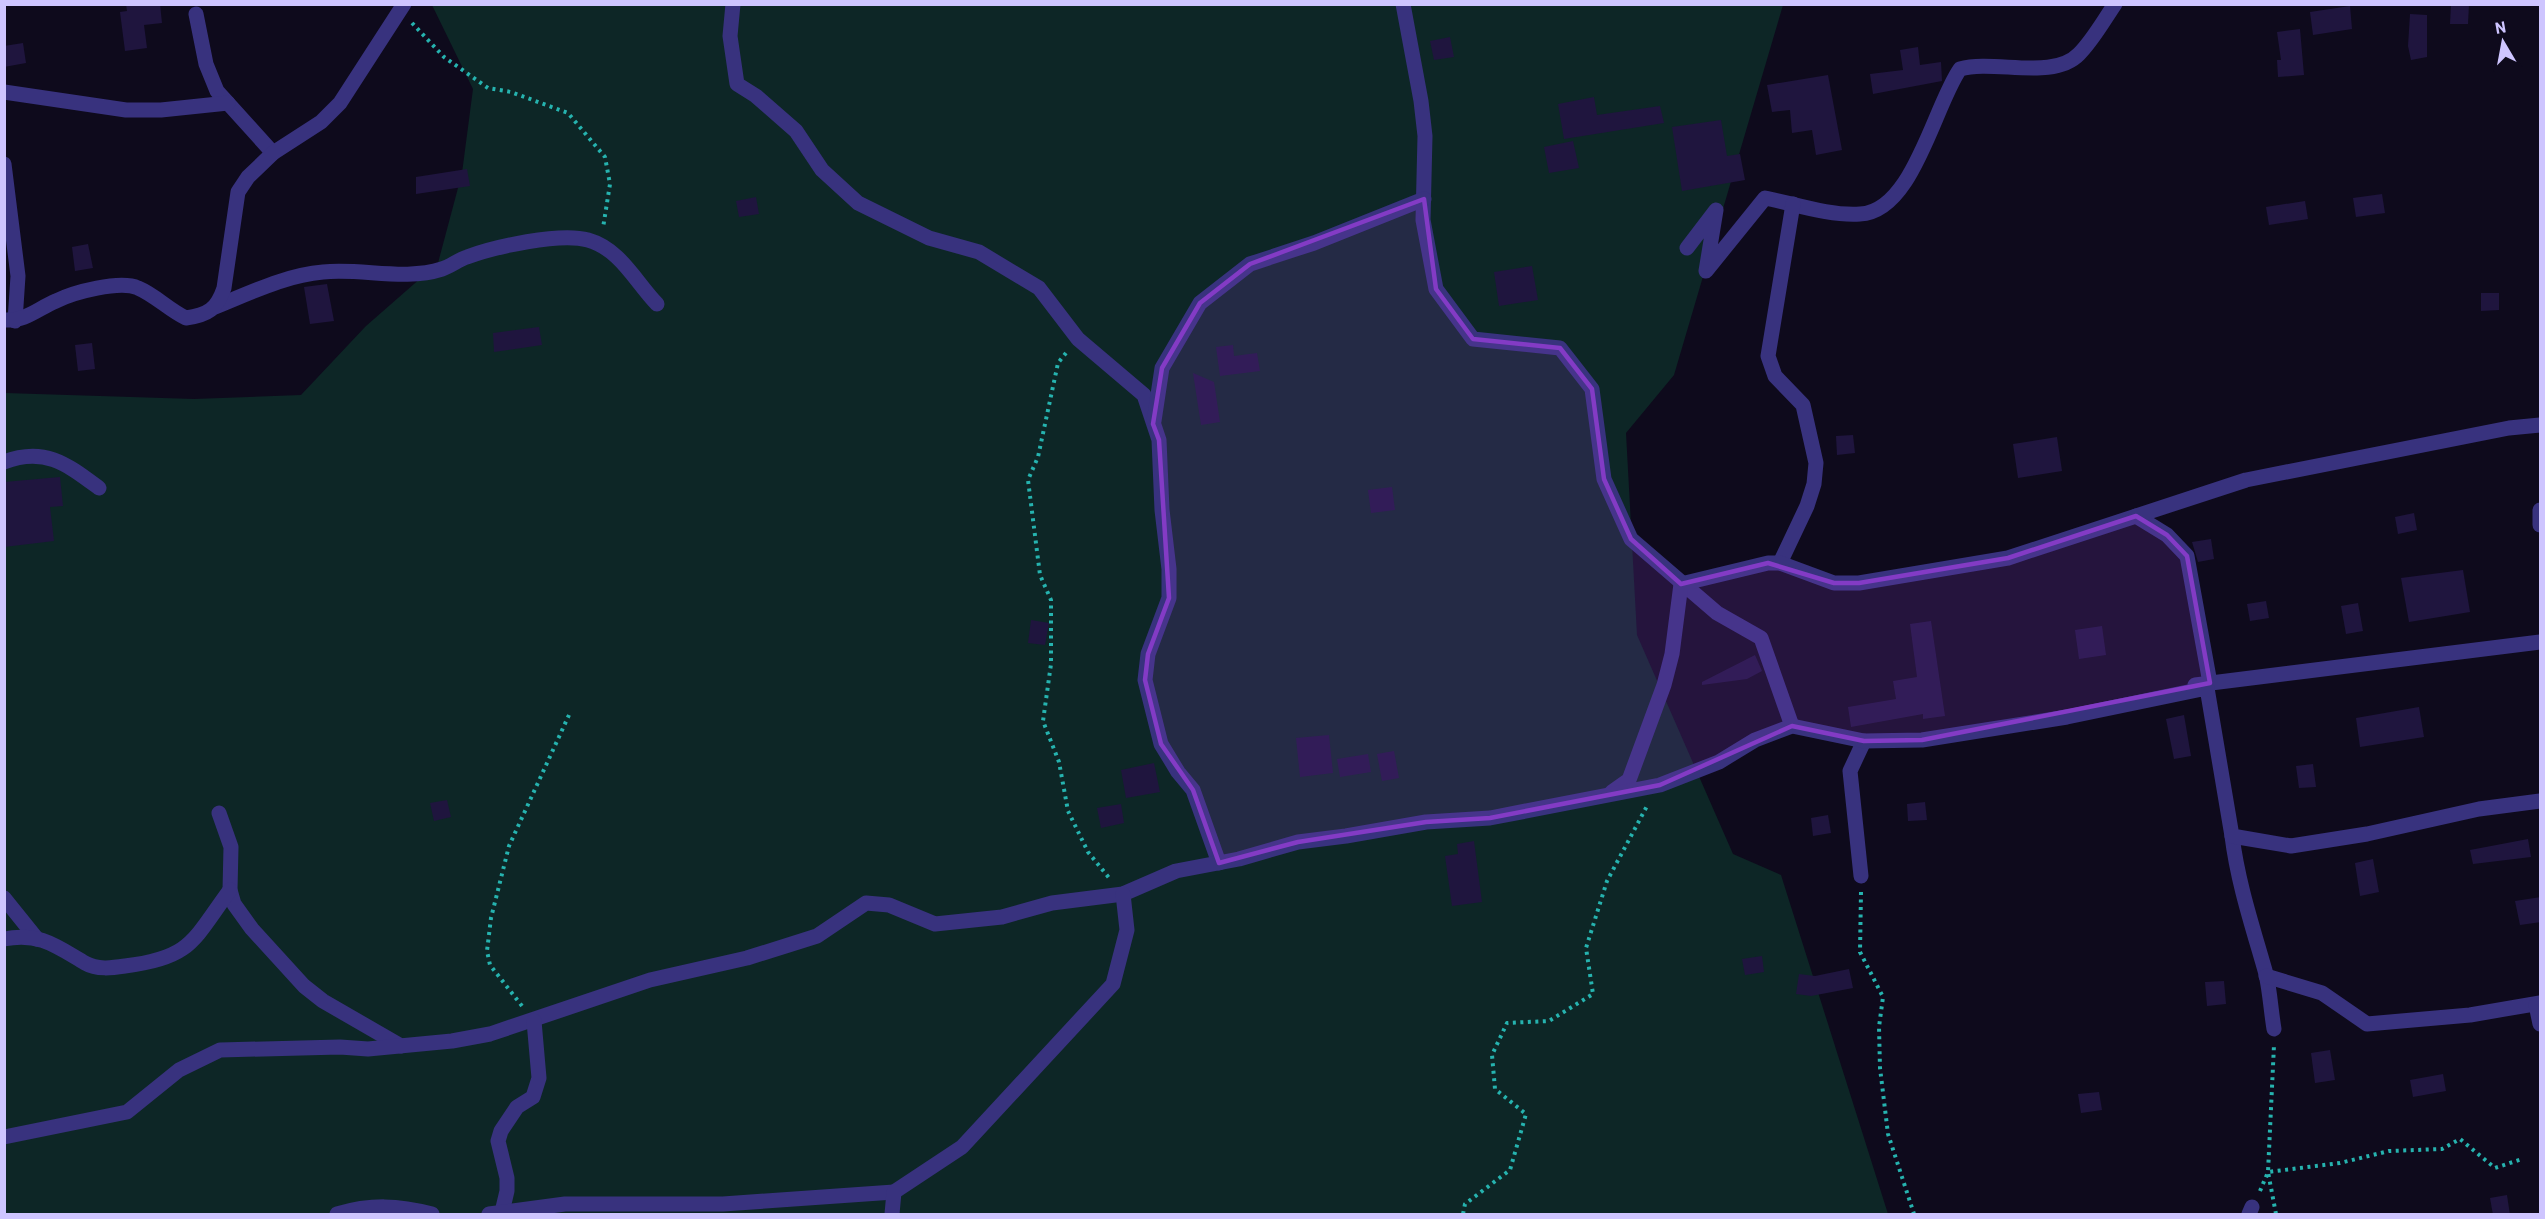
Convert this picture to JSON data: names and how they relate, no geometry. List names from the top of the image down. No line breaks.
{"north":"top"}
